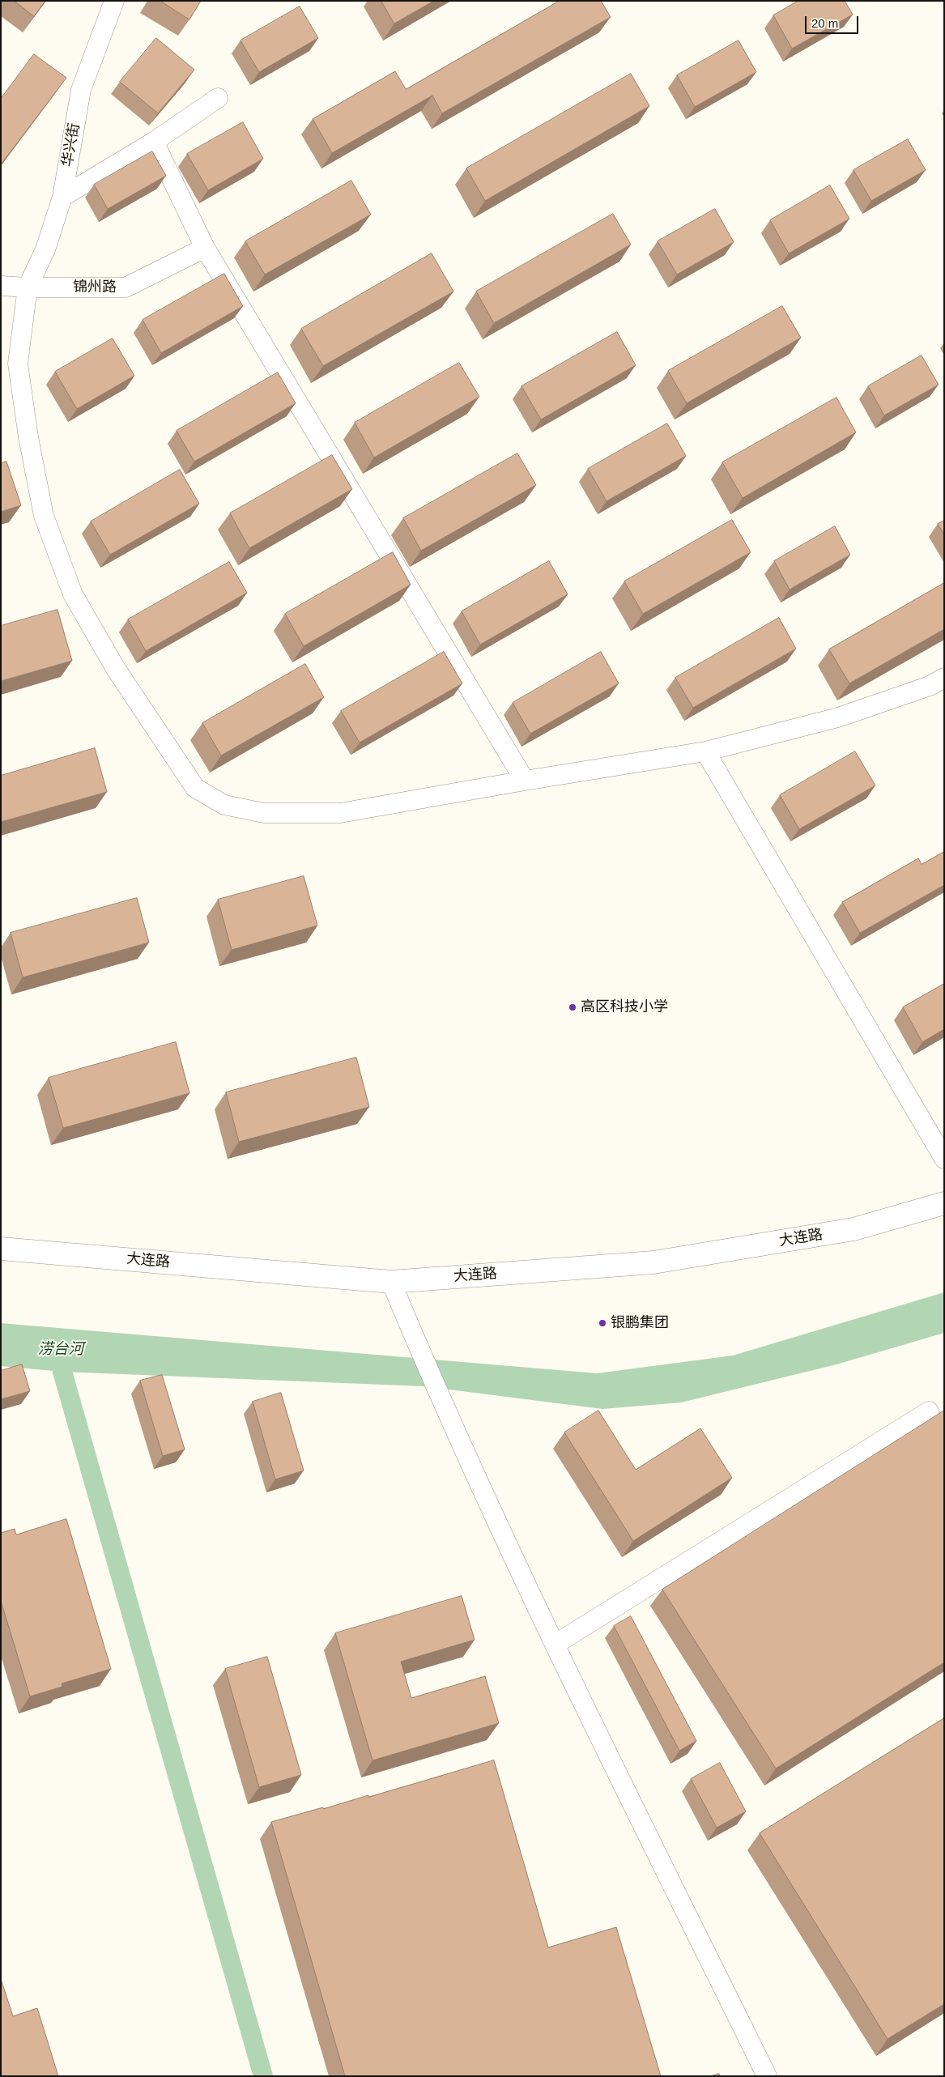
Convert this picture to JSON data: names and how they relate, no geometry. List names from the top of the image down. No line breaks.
{"streets":{"main road":["大连路"],"street":["华兴街","锦州路"]},"crossings":[["华兴街","锦州路"]],"water":["涝台河"],"places":["高区科技小学","银鹏集团"],"scale_bar":"20 m"}
